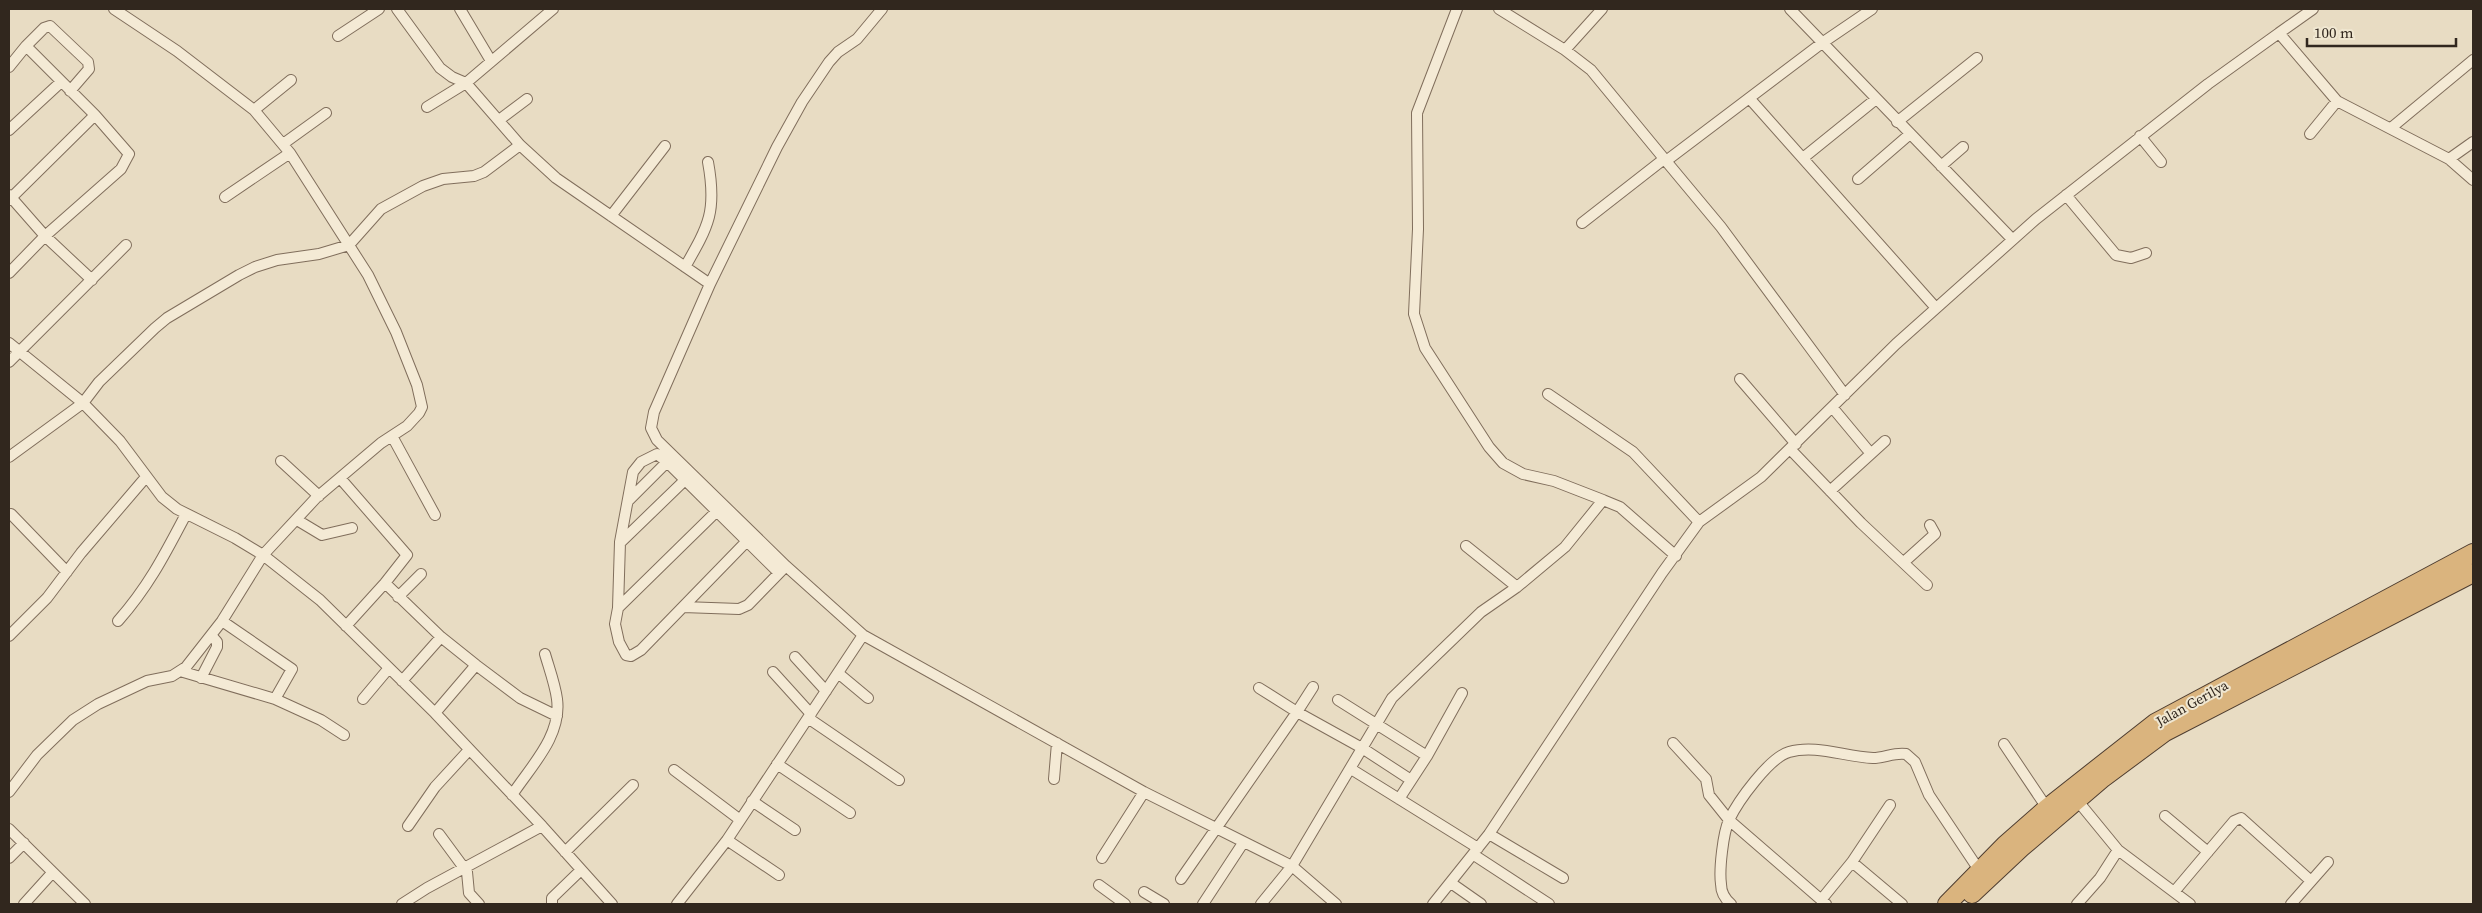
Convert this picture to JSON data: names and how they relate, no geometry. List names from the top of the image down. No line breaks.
{"streets":{"highway":["Jalan Gerilya"]},"scale_bar":"100 m"}
